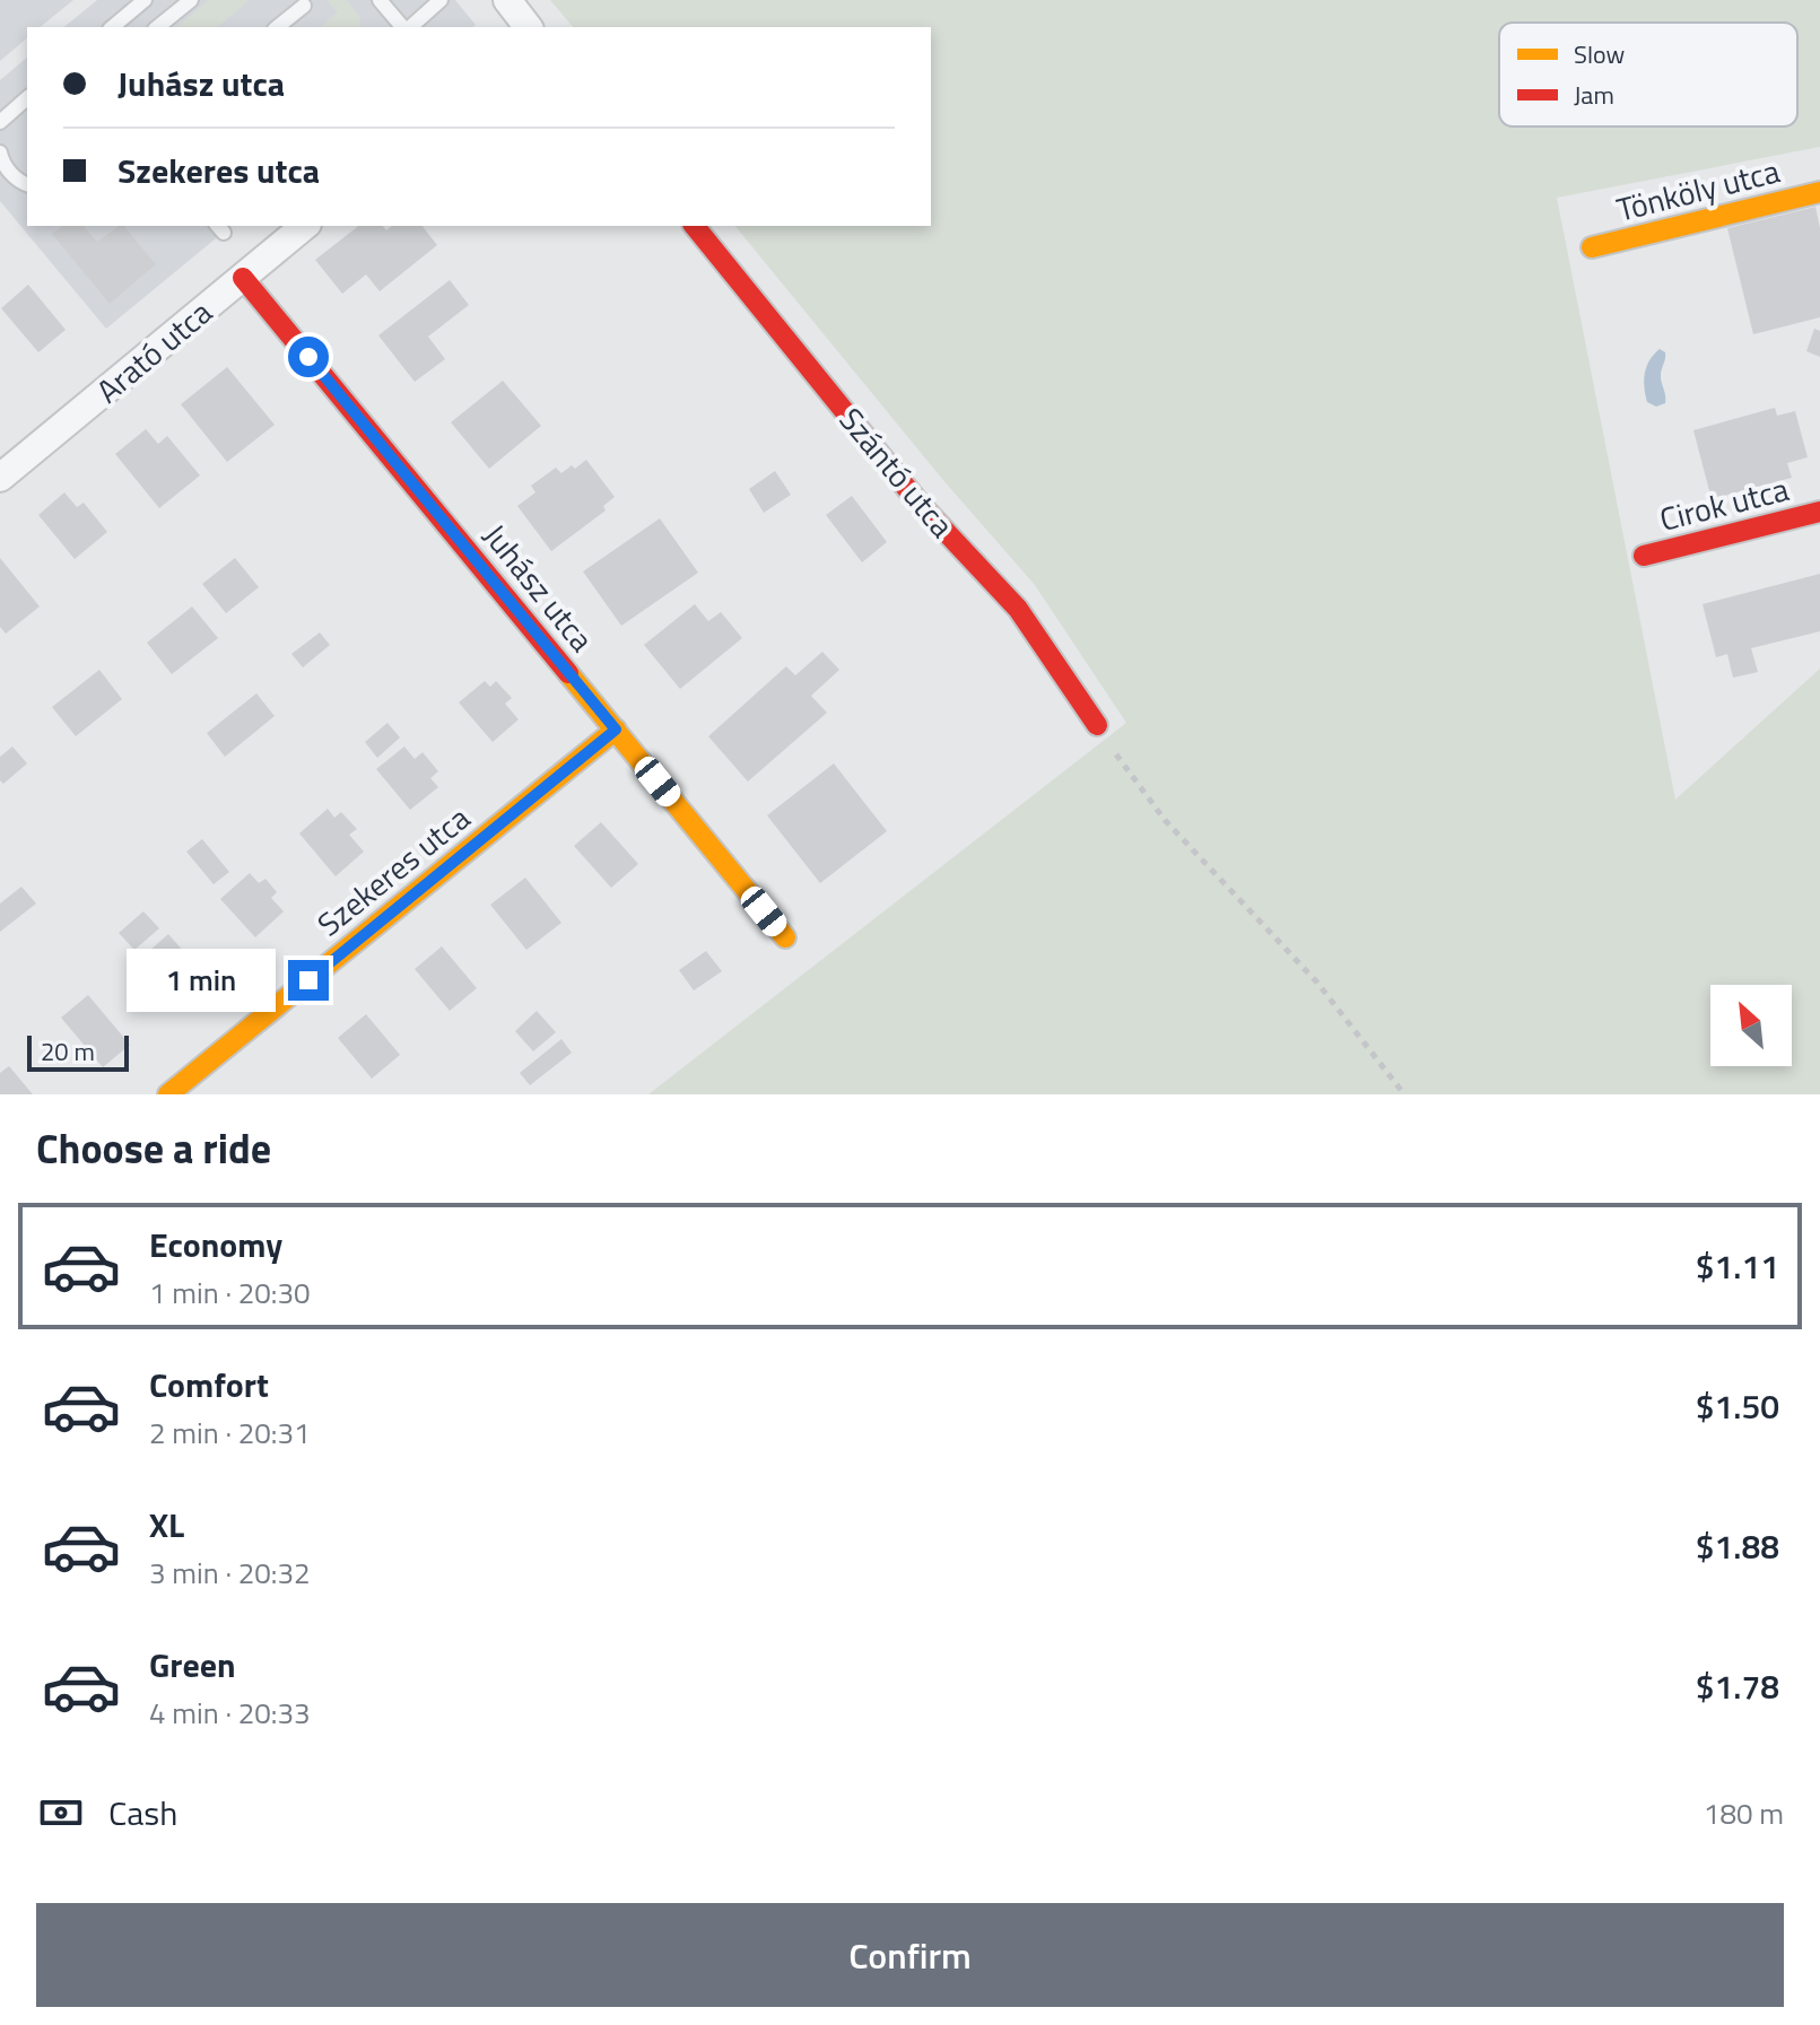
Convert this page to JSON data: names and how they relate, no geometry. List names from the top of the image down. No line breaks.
{"streets":{"street":["Tönköly utca","Arató utca","Szántó utca","Cirok utca","Juhász utca","Szekeres utca"]},"crossings":[["Arató utca","Juhász utca"],["Juhász utca","Szekeres utca"]],"legend":["Slow","Jam"],"scale_bar":"20 m","north":"top left","page":{"banner":["Juhász utca","Szekeres utca"],"bubble":"1 min","scale":"20 m","heading":"Choose a ride","list":[{"name":"Economy","note":"1 min · 20:30","value":"$1.11"},{"name":"Comfort","note":"2 min · 20:31","value":"$1.50"},{"name":"XL","note":"3 min · 20:32","value":"$1.88"},{"name":"Green","note":"4 min · 20:33","value":"$1.78"}],"pay":["Cash","180 m"],"buttons":"Confirm"}}
